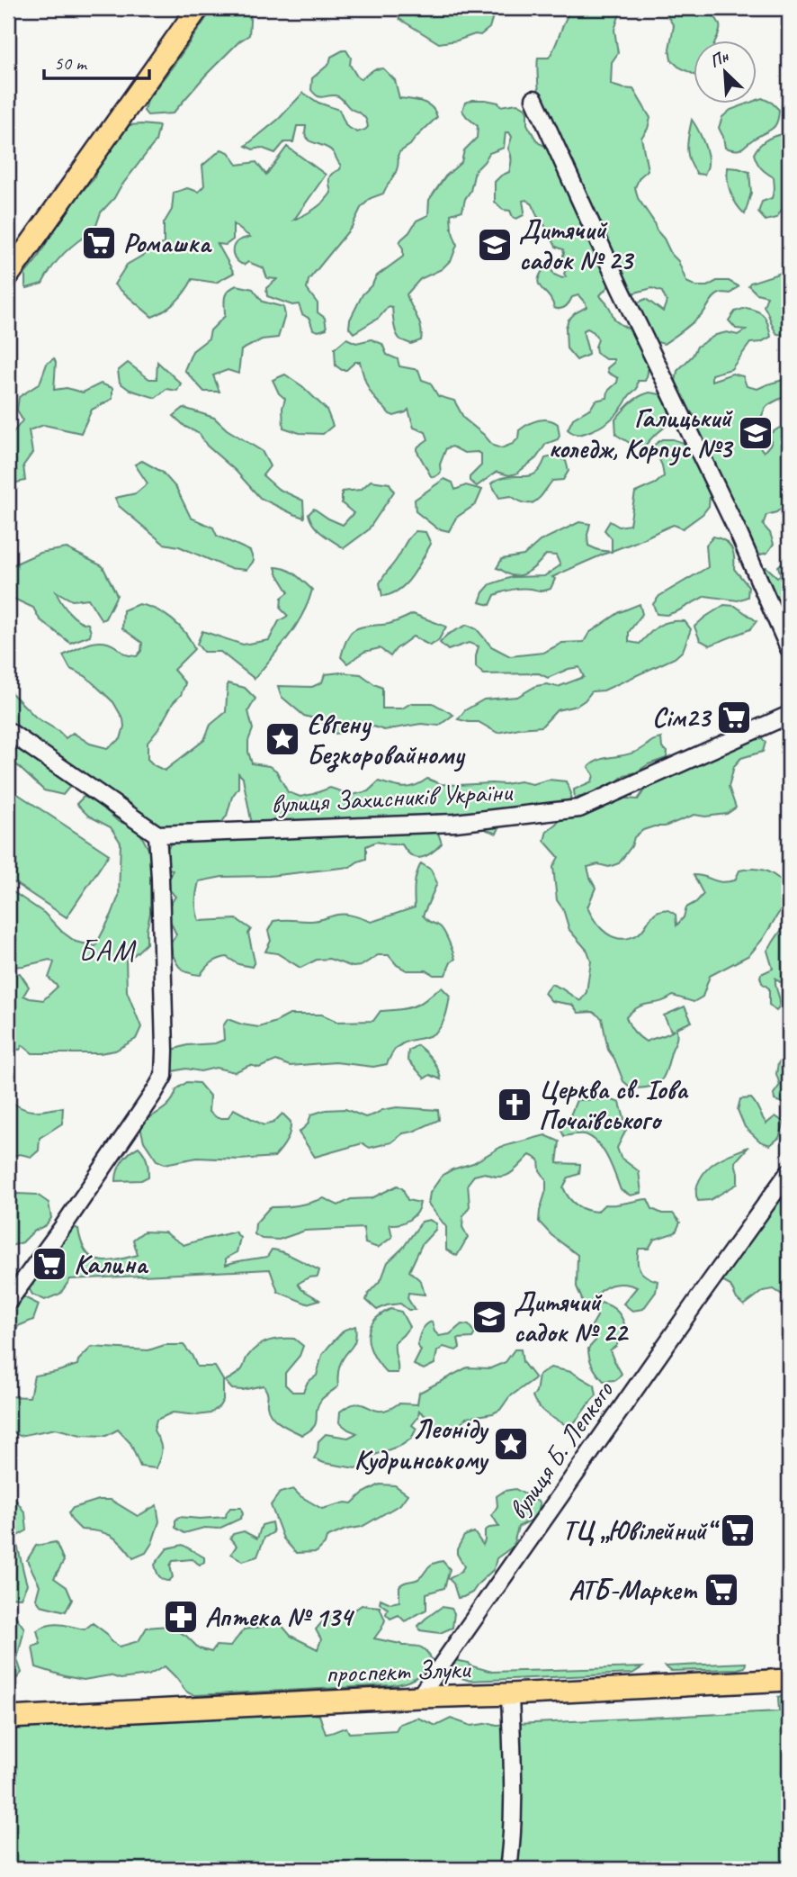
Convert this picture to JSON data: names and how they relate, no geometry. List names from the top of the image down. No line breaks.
{"streets":{"main road":["проспект Злуки"],"street":["вулиця Захисників України","вулиця Б. Лепкого"]},"crossings":[["вулиця Б. Лепкого","проспект Злуки"]],"districts":["БАМ"],"places":{"supermarket":["Ромашка","Сім23","Калина","ТЦ „Ювілейний“","АТБ-Маркет"],"school or university":["Дитячий садок № 23","Галицький коледж, Корпус №3","Дитячий садок № 22"],"place":["Євгену Безкоровайному","Леоніду Кудринському"],"church":["Церква св. Іова Почаївського"],"pharmacy":["Аптека № 134"]},"scale_bar":"50 m","north":"top left"}
